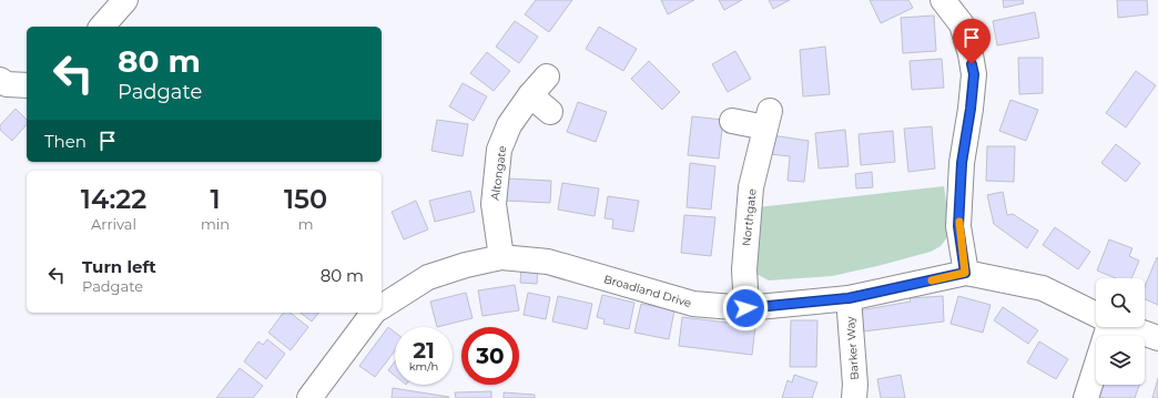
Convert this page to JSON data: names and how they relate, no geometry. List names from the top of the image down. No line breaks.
{"streets":{"street":["Altongate","Northgate","Broadland Drive","Barker Way"]},"crossings":[["Altongate","Broadland Drive"],["Northgate","Broadland Drive"],["Broadland Drive","Barker Way"]],"page":{"turn":["80 m","Padgate"],"then":"Then","eta":["14:22","Arrival","1","min","150","m"],"list":[{"name":"Turn left","note":"Padgate","value":"80 m"}],"speed":"21 km/h","limit":"30"}}
